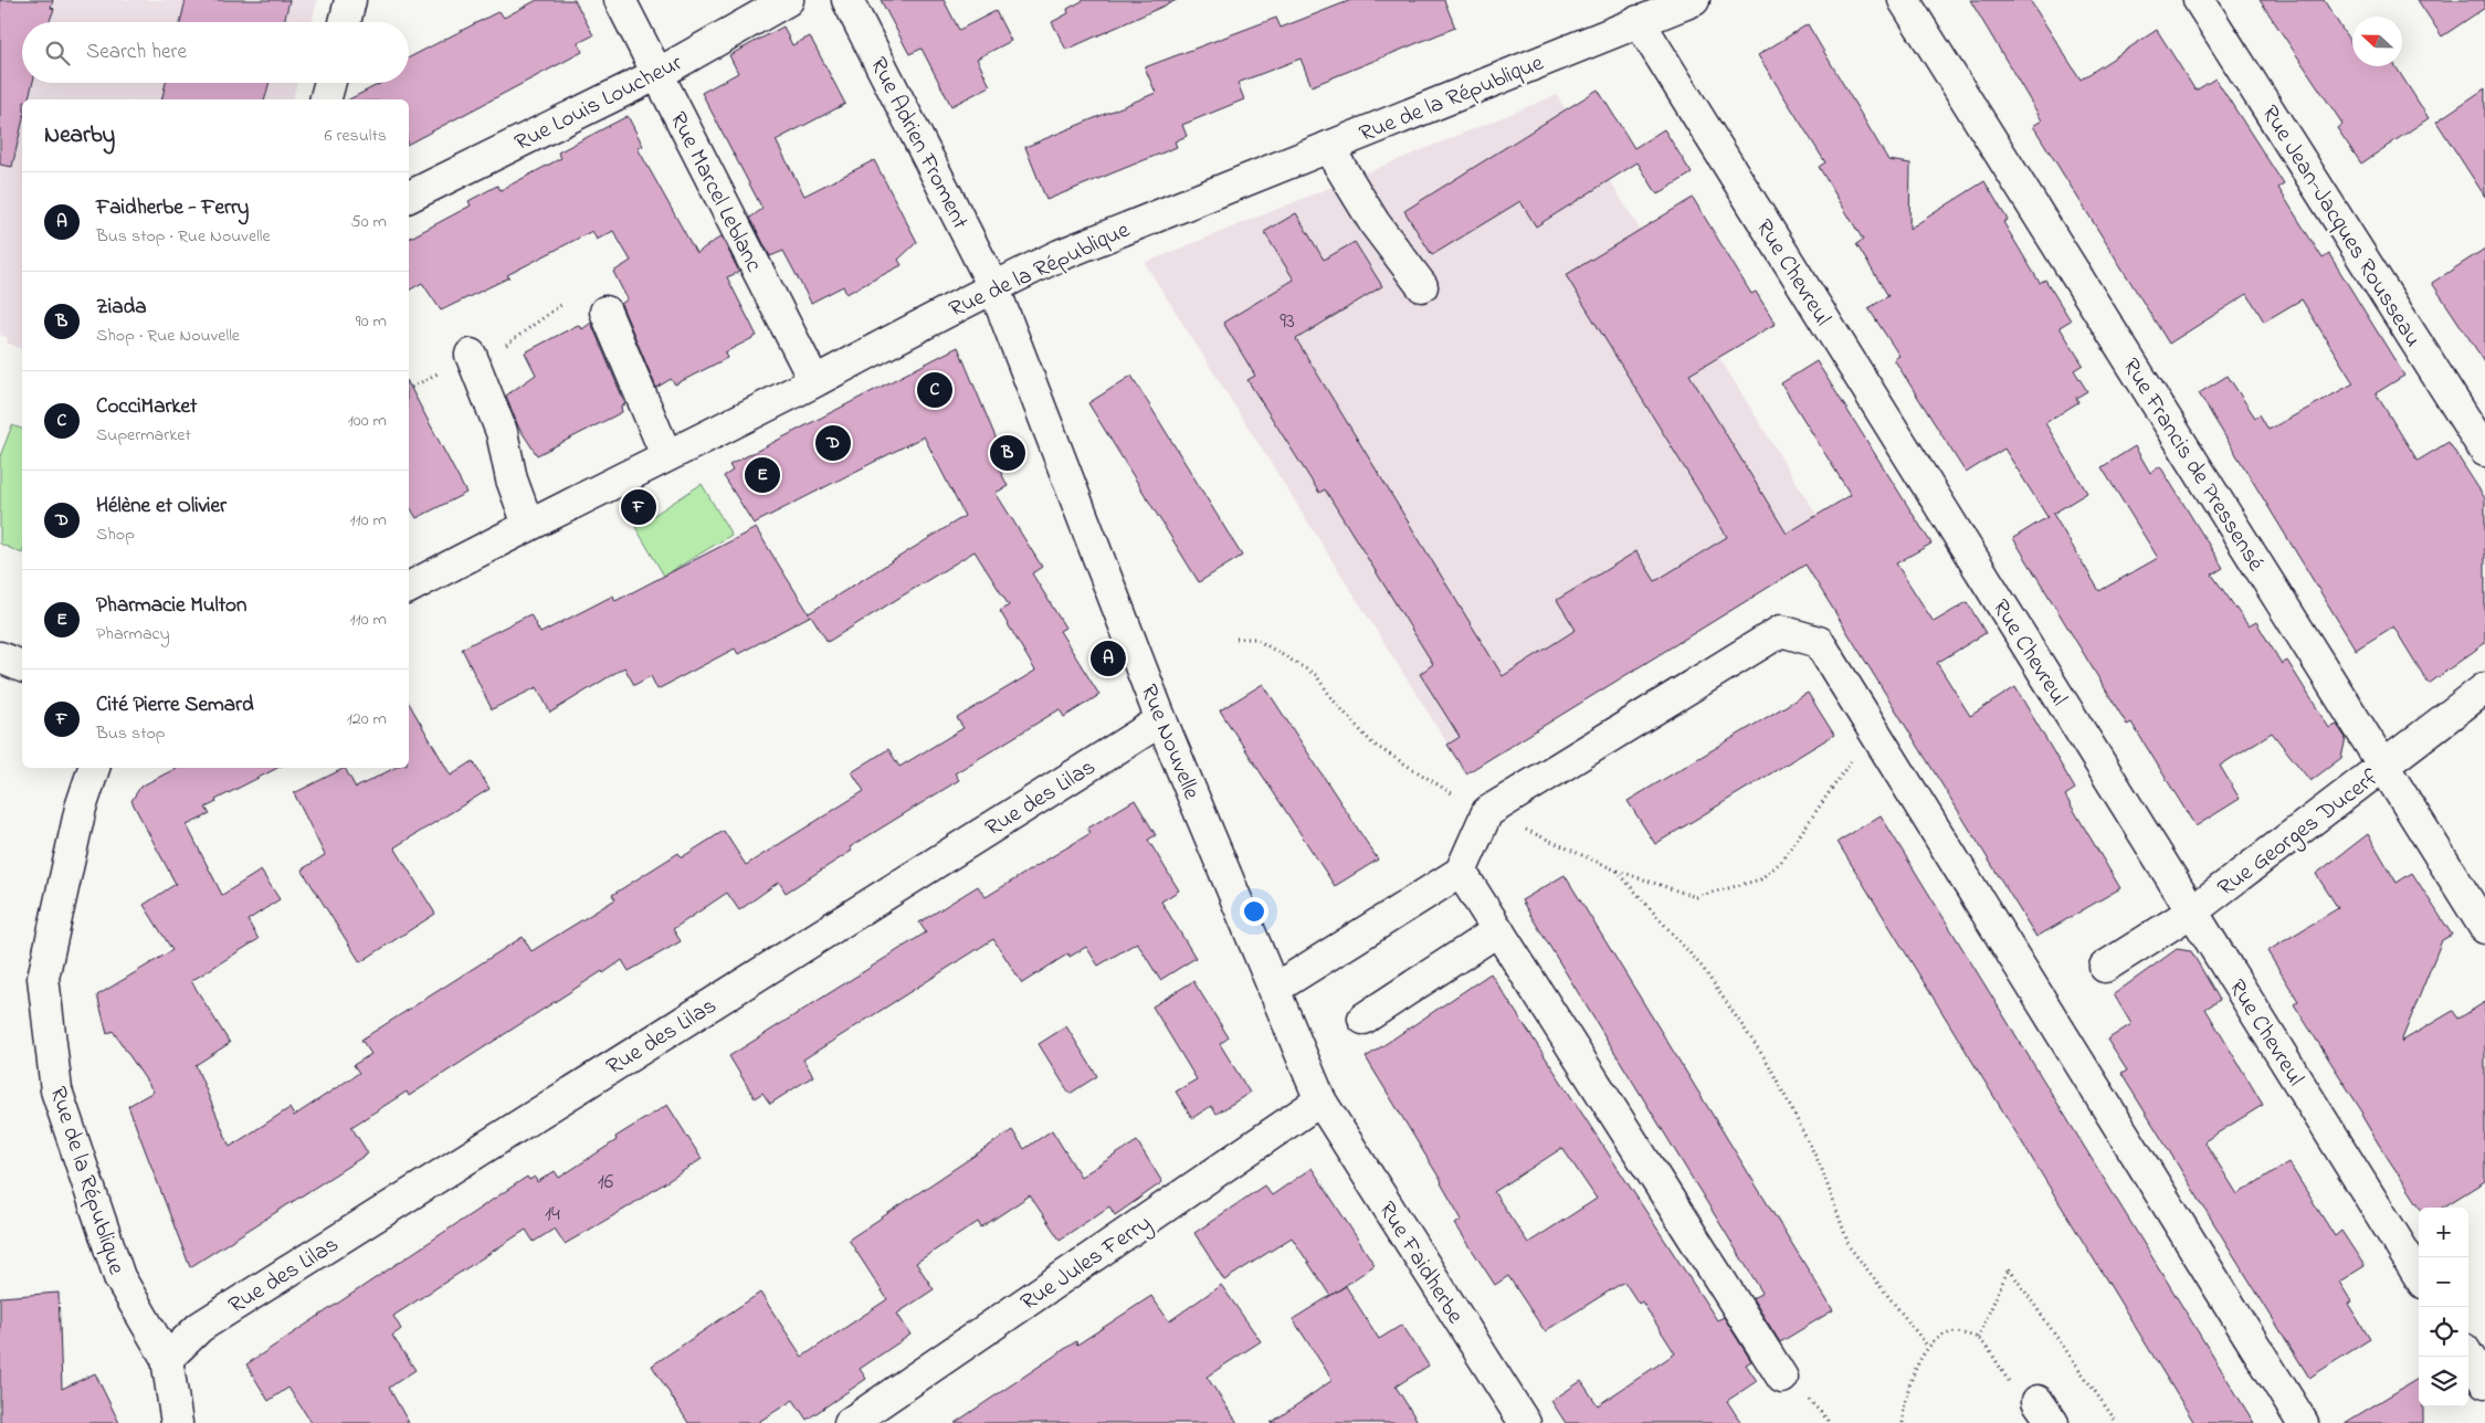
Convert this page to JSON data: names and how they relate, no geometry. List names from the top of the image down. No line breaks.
{"streets":{"street":["Rue de la République","Rue Louis Loucheur","Rue Adrien Froment","Rue Marcel Leblanc","Rue Jean-Jacques Rousseau","Rue Chevreul","Rue Francis de Pressensé","Rue Nouvelle","Rue des Lilas","Rue Georges Ducerf","Rue Jules Ferry","Rue Faidherbe"]},"crossings":[["Rue de la République","Rue Adrien Froment"],["Rue de la République","Rue Marcel Leblanc"],["Rue de la République","Rue Chevreul"],["Rue de la République","Rue Nouvelle"],["Rue de la République","Rue des Lilas"],["Rue Louis Loucheur","Rue Marcel Leblanc"],["Rue Adrien Froment","Rue Nouvelle"],["Rue Chevreul","Rue Georges Ducerf"],["Rue Francis de Pressensé","Rue Georges Ducerf"],["Rue Nouvelle","Rue des Lilas"],["Rue Nouvelle","Rue Jules Ferry"],["Rue Nouvelle","Rue Faidherbe"],["Rue Jules Ferry","Rue Faidherbe"]],"house_numbers":["93","16","14"],"north":"left","page":{"search":"Search here","heading":["Nearby","6 results"],"list":[{"mark":"A","name":"Faidherbe - Ferry","note":"Bus stop · Rue Nouvelle","value":"50 m"},{"mark":"B","name":"Ziada","note":"Shop · Rue Nouvelle","value":"90 m"},{"mark":"C","name":"CocciMarket","note":"Supermarket","value":"100 m"},{"mark":"D","name":"Hélène et Olivier","note":"Shop","value":"110 m"},{"mark":"E","name":"Pharmacie Multon","note":"Pharmacy","value":"110 m"},{"mark":"F","name":"Cité Pierre Semard","note":"Bus stop","value":"120 m"}],"pins":["C","D","B","E","F","A"],"map_buttons":["+","−"]}}
